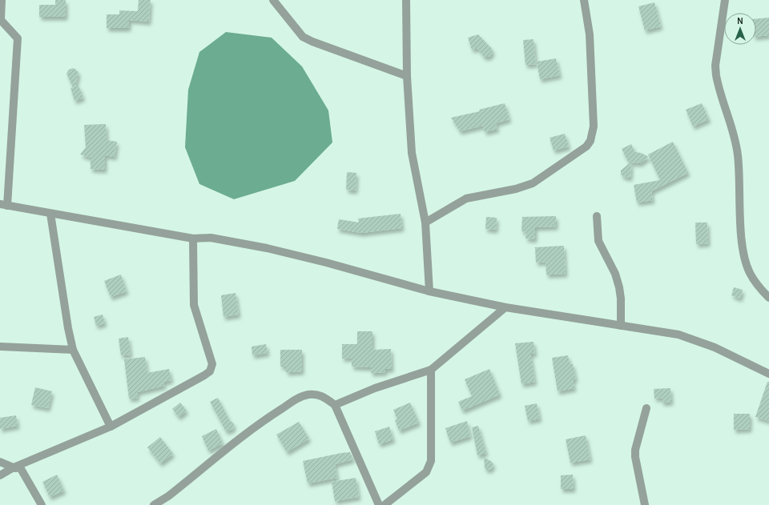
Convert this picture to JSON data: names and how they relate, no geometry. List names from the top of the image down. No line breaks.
{"north":"top"}
